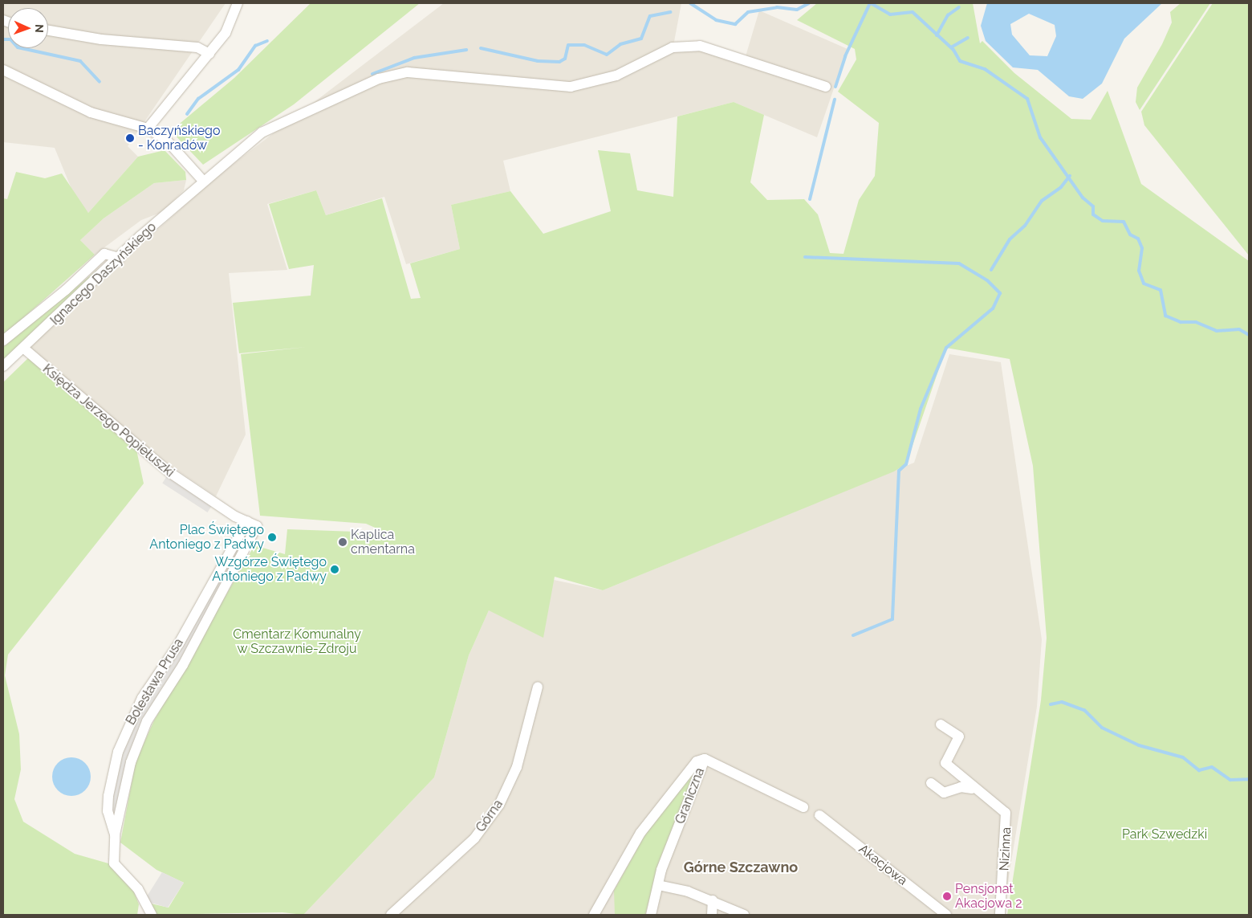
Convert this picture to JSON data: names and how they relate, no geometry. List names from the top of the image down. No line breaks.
{"streets":{"street":["Ignacego Daszyńskiego","Księdza Jerzego Popiełuszki","Bolesława Prusa","Graniczna","Górna","Nizinna","Akacjowa"]},"crossings":[["Ignacego Daszyńskiego","Księdza Jerzego Popiełuszki"],["Księdza Jerzego Popiełuszki","Bolesława Prusa"]],"districts":["Górne Szczawno"],"parks":["Cmentarz Komunalny w Szczawnie-Zdroju","Park Szwedzki"],"places":["Baczyńskiego - Konradów","Plac Świętego Antoniego z Padwy","Kaplica cmentarna","Wzgórze Świętego Antoniego z Padwy","Pensjonat Akacjowa 2"],"north":"right"}
